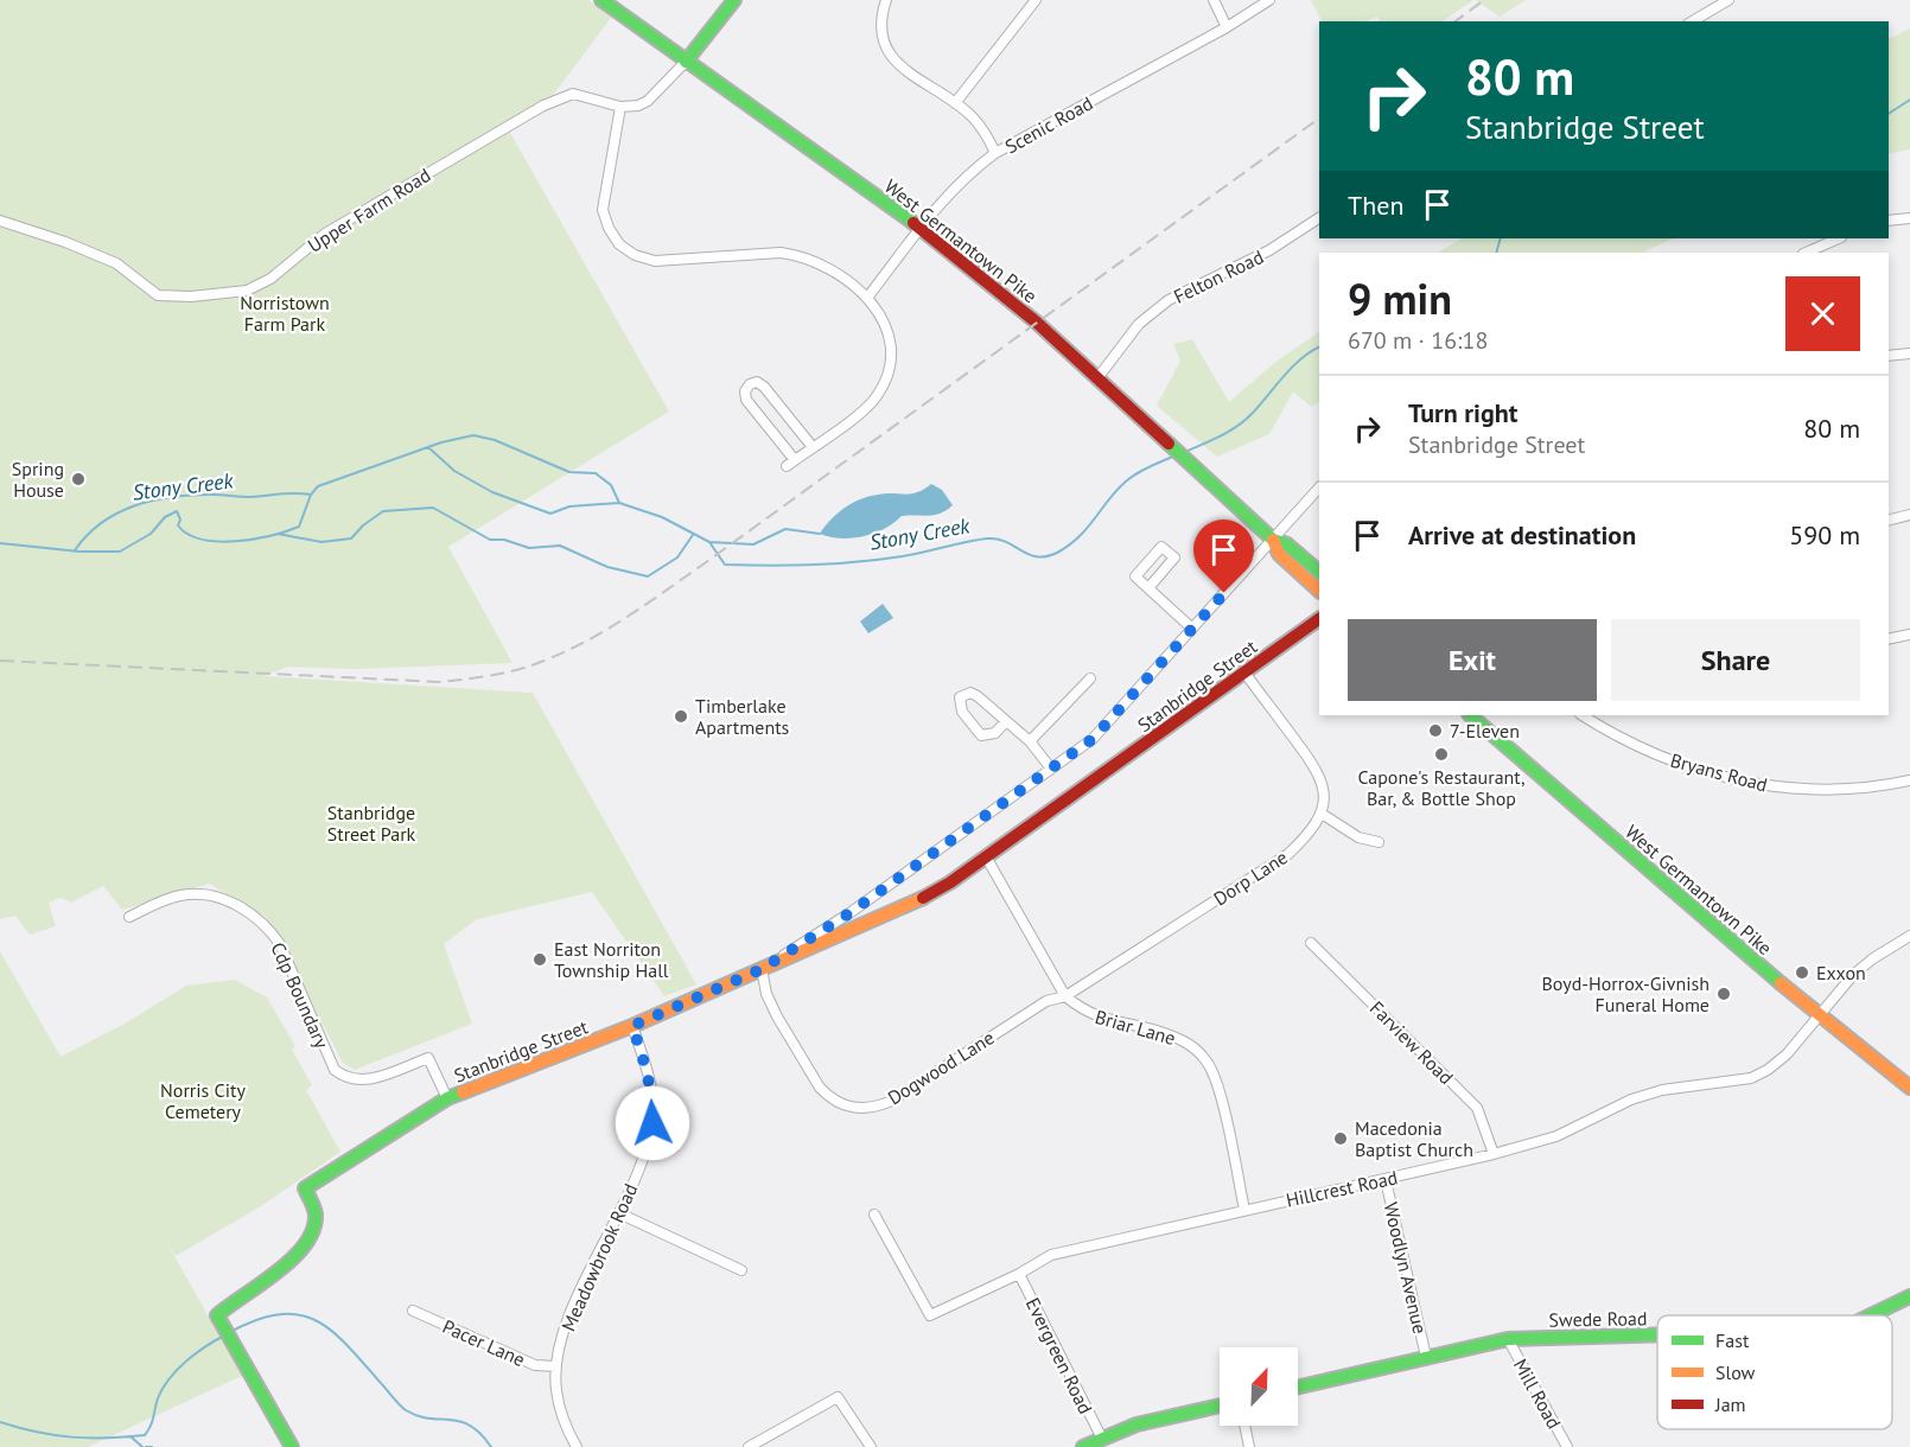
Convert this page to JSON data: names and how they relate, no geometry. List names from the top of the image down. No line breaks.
{"streets":{"main road":["West Germantown Pike","Stanbridge Street","Swede Road"],"street":["Scenic Road","Upper Farm Road","Felton Road","Bryans Road","Dorp Lane","Cdp Boundary","Briar Lane","Farview Road","Dogwood Lane","Hillcrest Road","Meadowbrook Road","Woodlyn Avenue","Pacer Lane","Evergreen Road","Mill Road"]},"crossings":[["Scenic Road","West Germantown Pike"],["West Germantown Pike","Felton Road"],["West Germantown Pike","Stanbridge Street"],["West Germantown Pike","Hillcrest Road"],["Stanbridge Street","Cdp Boundary"],["Stanbridge Street","Briar Lane"],["Stanbridge Street","Dogwood Lane"],["Stanbridge Street","Meadowbrook Road"],["Dorp Lane","Briar Lane"],["Dorp Lane","Dogwood Lane"],["Briar Lane","Dogwood Lane"],["Briar Lane","Hillcrest Road"],["Farview Road","Hillcrest Road"],["Hillcrest Road","Woodlyn Avenue"],["Hillcrest Road","Evergreen Road"],["Meadowbrook Road","Pacer Lane"],["Woodlyn Avenue","Swede Road"],["Swede Road","Mill Road"]],"water":["Stony Creek"],"parks":["Norristown Farm Park","Stanbridge Street Park","Norris City Cemetery"],"places":["Spring House","Timberlake Apartments","7-Eleven","Capone's Restaurant, Bar, & Bottle Shop","East Norriton Township Hall","Exxon","Boyd-Horrox-Givnish Funeral Home","Macedonia Baptist Church"],"legend":["Fast","Slow","Jam"],"north":"top right","page":{"turn":["80 m","Stanbridge Street"],"then":"Then","heading":["9 min","670 m · 16:18"],"list":[{"name":"Turn right","note":"Stanbridge Street","value":"80 m"},{"name":"Arrive at destination","value":"590 m"}],"buttons":["Exit","Share"]}}
